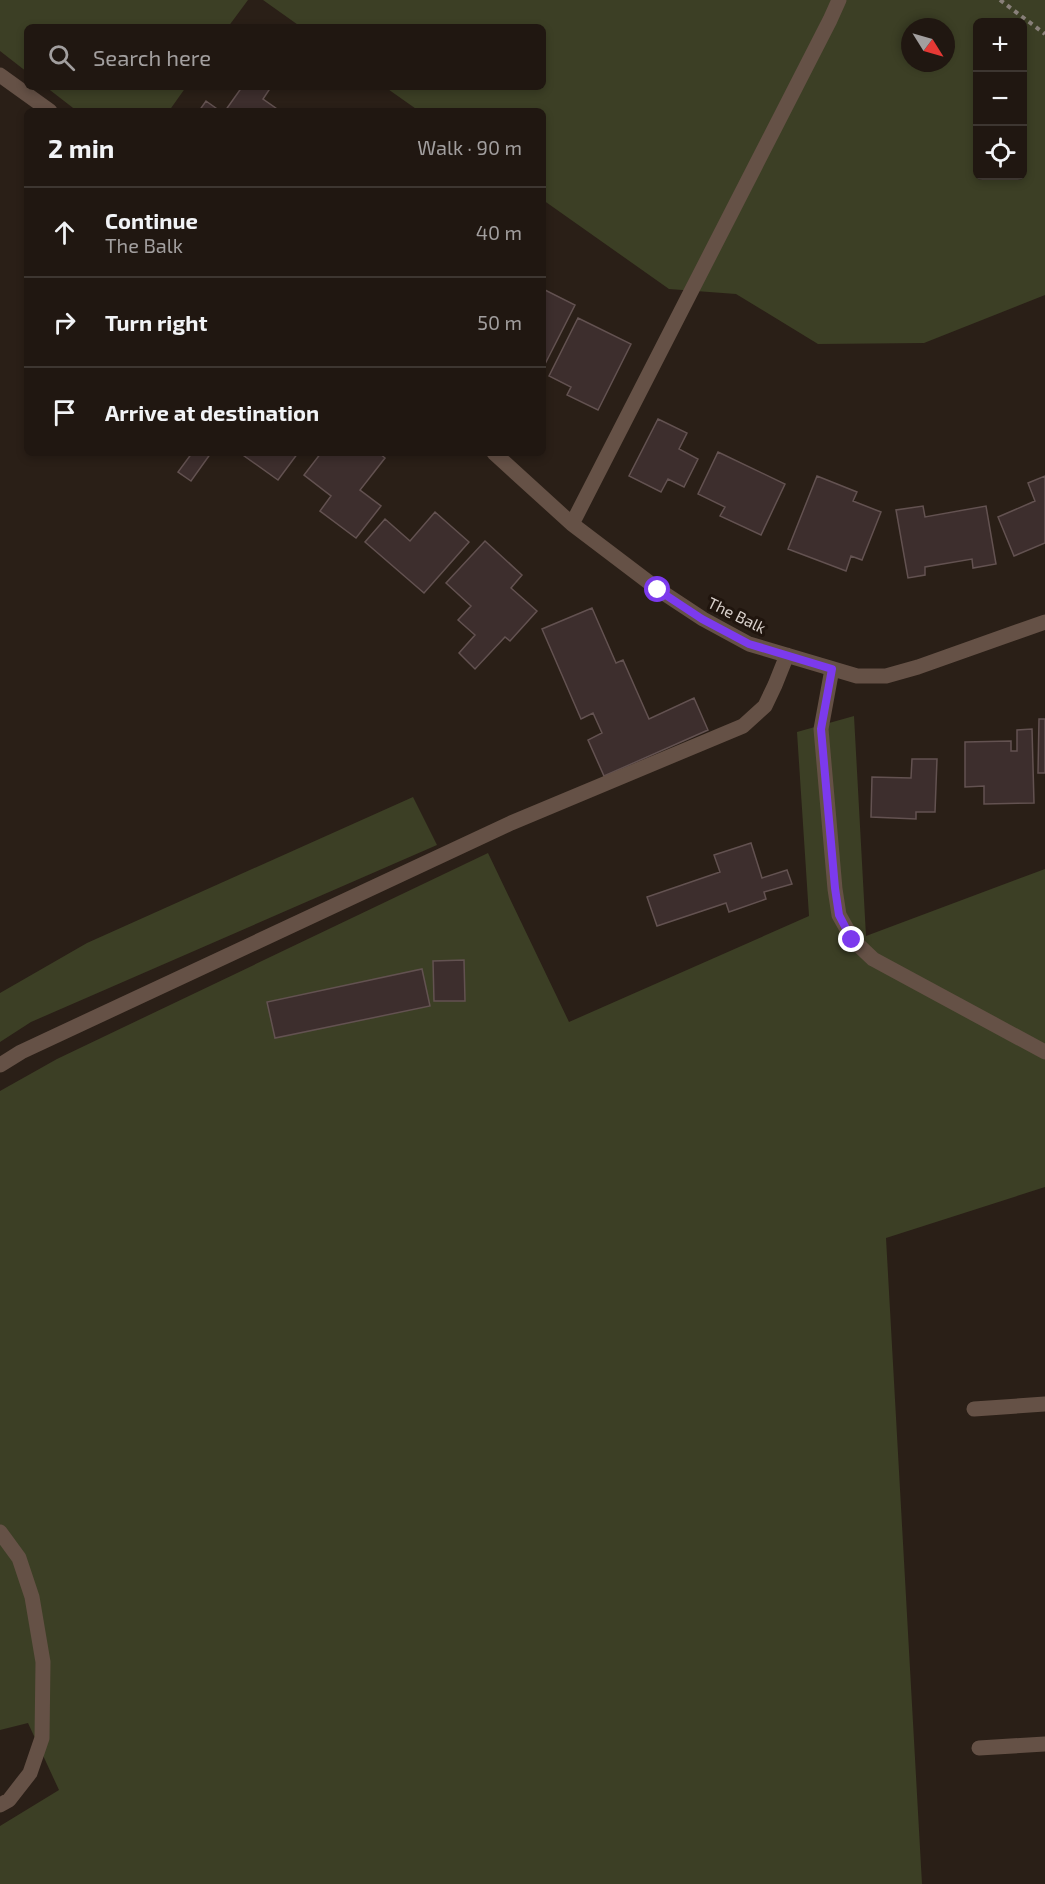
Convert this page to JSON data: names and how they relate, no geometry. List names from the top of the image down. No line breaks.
{"streets":{"street":["The Balk"]},"north":"bottom right","page":{"map_buttons":["+","−"],"search":"Search here","heading":["2 min","Walk · 90 m"],"list":[["Continue","The Balk","40 m"],["Turn right","50 m"],"Arrive at destination"]}}
